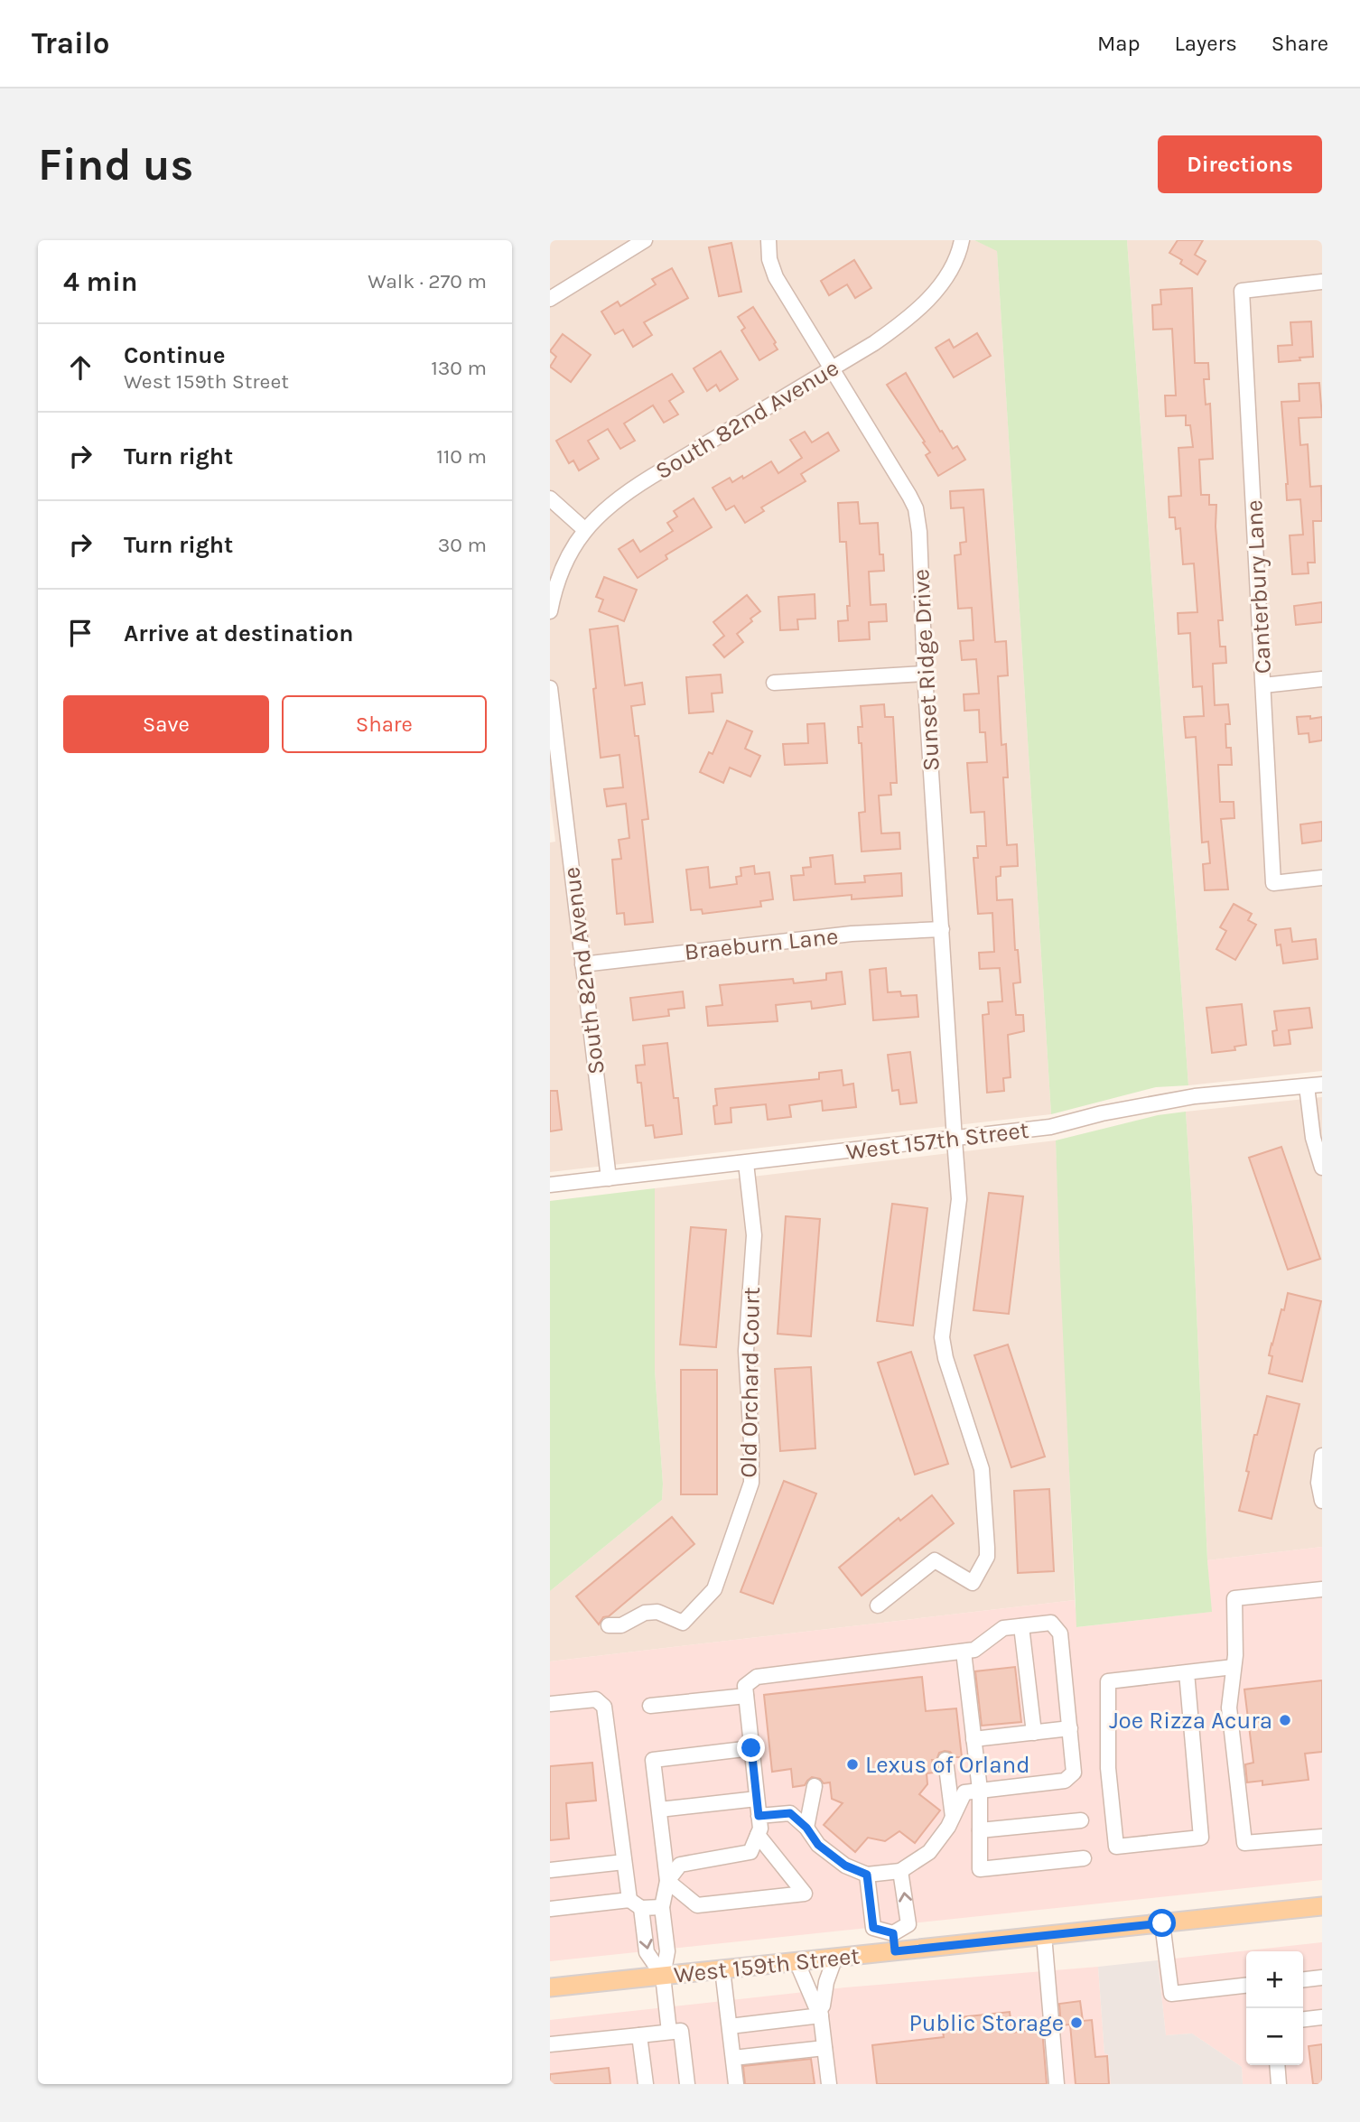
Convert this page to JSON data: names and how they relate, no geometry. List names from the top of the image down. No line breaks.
{"streets":{"main road":["West 159th Street"],"street":["South 82nd Avenue","Canterbury Lane","Sunset Ridge Drive","Braeburn Lane","West 157th Street","Old Orchard Court"]},"crossings":[["South 82nd Avenue","Sunset Ridge Drive"],["South 82nd Avenue","Braeburn Lane"],["South 82nd Avenue","West 157th Street"],["Sunset Ridge Drive","Braeburn Lane"],["Sunset Ridge Drive","West 157th Street"],["West 157th Street","Old Orchard Court"]],"places":["Joe Rizza Acura","Lexus of Orland","Public Storage"],"page":{"header":"Trailo","nav":["Map","Layers","Share"],"buttons":["Directions",["Save","Share"]],"title":"Find us","heading":["4 min","Walk · 270 m"],"list":[["Continue","West 159th Street","130 m"],["Turn right","110 m"],["Turn right","30 m"],"Arrive at destination"],"map_buttons":["+","−"]}}
